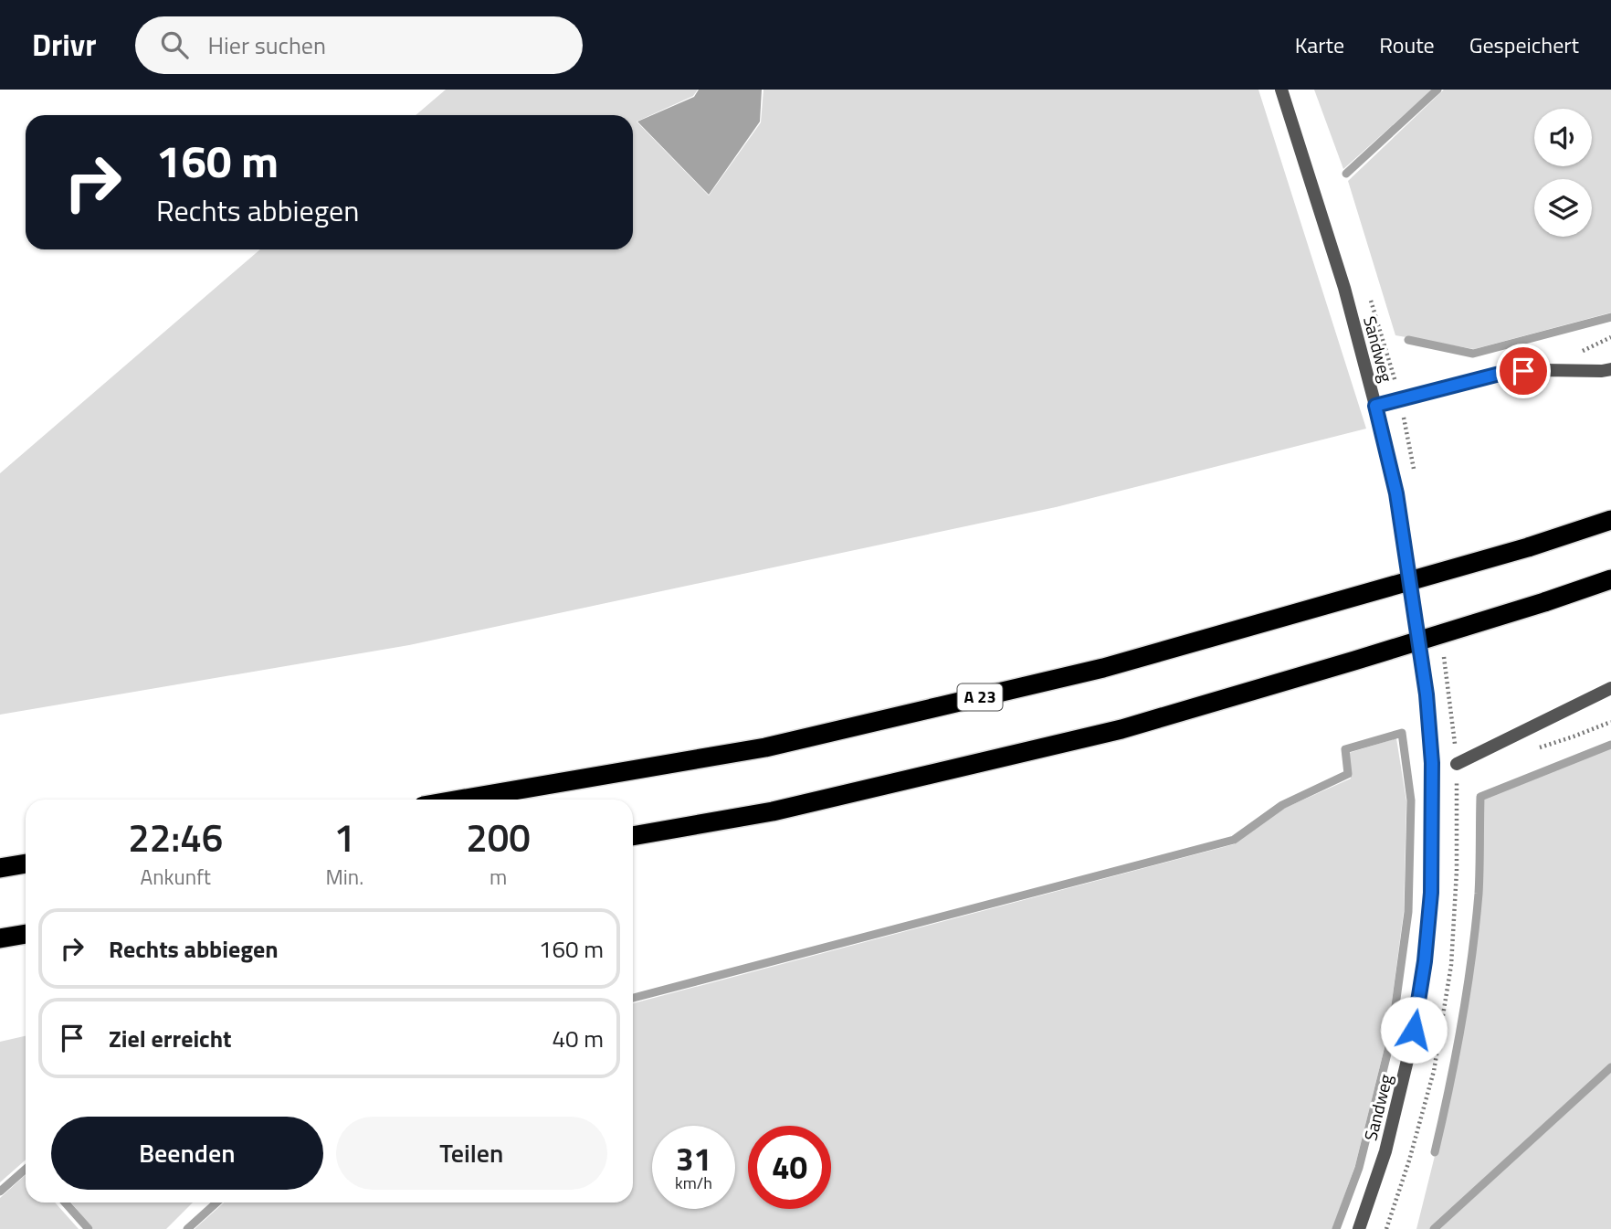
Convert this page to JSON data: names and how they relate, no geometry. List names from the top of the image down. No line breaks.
{"streets":{"highway":["A 23"],"street":["Sandweg"]},"page":{"header":"Drivr","search":"Hier suchen","nav":["Karte","Route","Gespeichert"],"turn":["160 m","Rechts abbiegen"],"eta":["22:46","Ankunft","1","Min.","200","m"],"list":[{"name":"Rechts abbiegen","value":"160 m"},{"name":"Ziel erreicht","value":"40 m"}],"buttons":["Beenden","Teilen"],"speed":"31 km/h","limit":"40"}}
